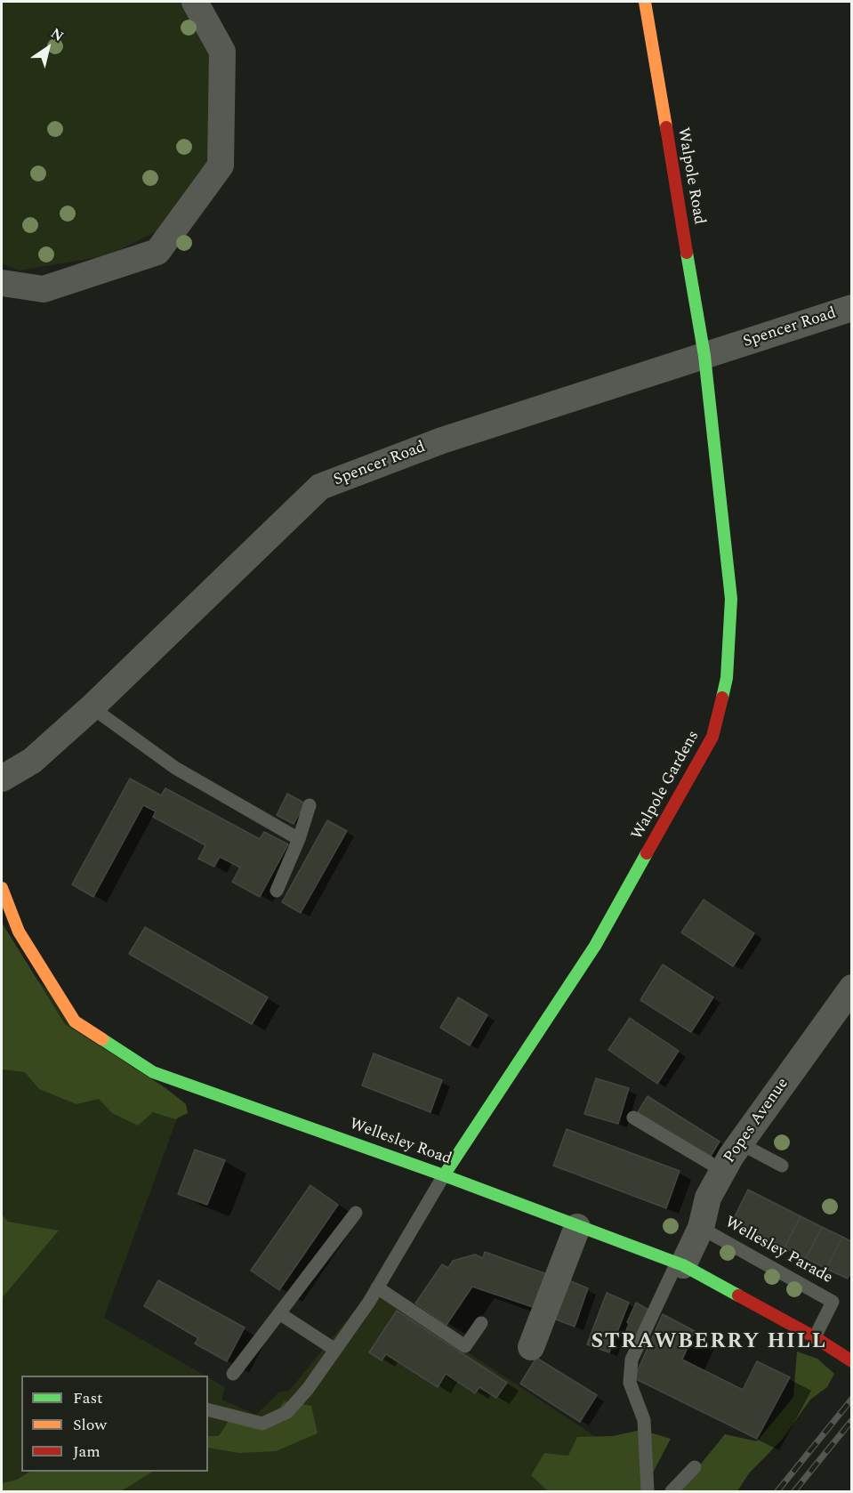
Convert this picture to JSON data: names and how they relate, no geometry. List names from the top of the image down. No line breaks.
{"streets":{"street":["Walpole Road","Spencer Road","Walpole Gardens","Popes Avenue","Wellesley Road"],"lane":["Wellesley Parade"]},"crossings":[["Walpole Road","Spencer Road"],["Walpole Road","Walpole Gardens"],["Spencer Road","Walpole Gardens"],["Walpole Gardens","Wellesley Road"],["Popes Avenue","Wellesley Road"],["Popes Avenue","Wellesley Parade"],["Wellesley Road","Wellesley Parade"]],"districts":["STRAWBERRY HILL"],"legend":["Fast","Slow","Jam"],"north":"top right"}
